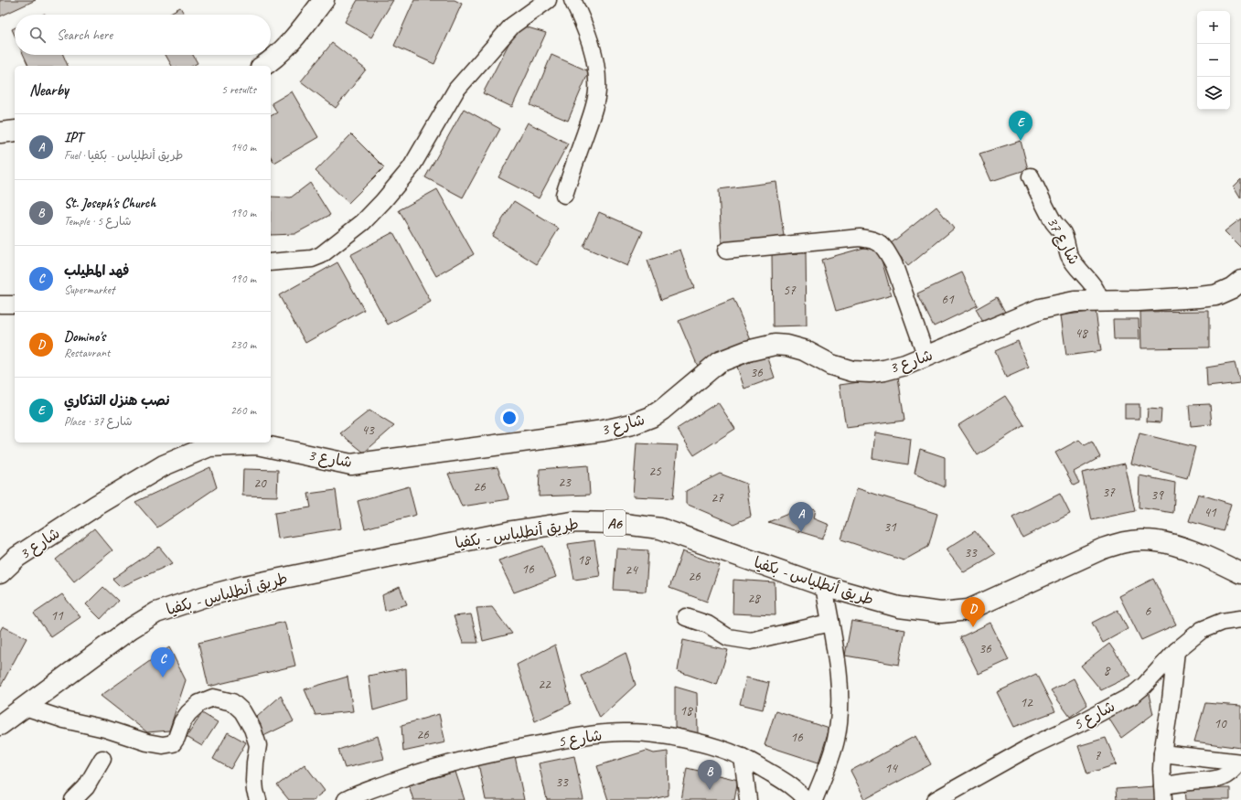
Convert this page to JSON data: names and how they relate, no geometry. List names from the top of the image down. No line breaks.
{"streets":{"main road":["شارع 3","A6","طريق أنطلياس - بكفيا"],"street":["شارع 37","شارع 5"]},"crossings":[["شارع 37","شارع 3"]],"house_numbers":["57","61","48","36","43","25","23","20","26","37","39","27","41","31","33","18","16","24","26","28","6","11","36","8","22","12","18","10","26","16","7","14","33"],"page":{"map_buttons":["+","−"],"search":"Search here","heading":["Nearby","5 results"],"pins":["E","A","D","C","B"],"list":[{"mark":"A","name":"IPT","note":"Fuel · طريق أنطلياس - بكفيا","value":"140 m"},{"mark":"B","name":"St. Joseph's Church","note":"Temple · شارع 5","value":"190 m"},{"mark":"C","name":"فهد المطيلب","note":"Supermarket","value":"190 m"},{"mark":"D","name":"Domino's","note":"Restaurant","value":"230 m"},{"mark":"E","name":"نصب هنزل التذكاري","note":"Place · شارع 37","value":"260 m"}]}}
